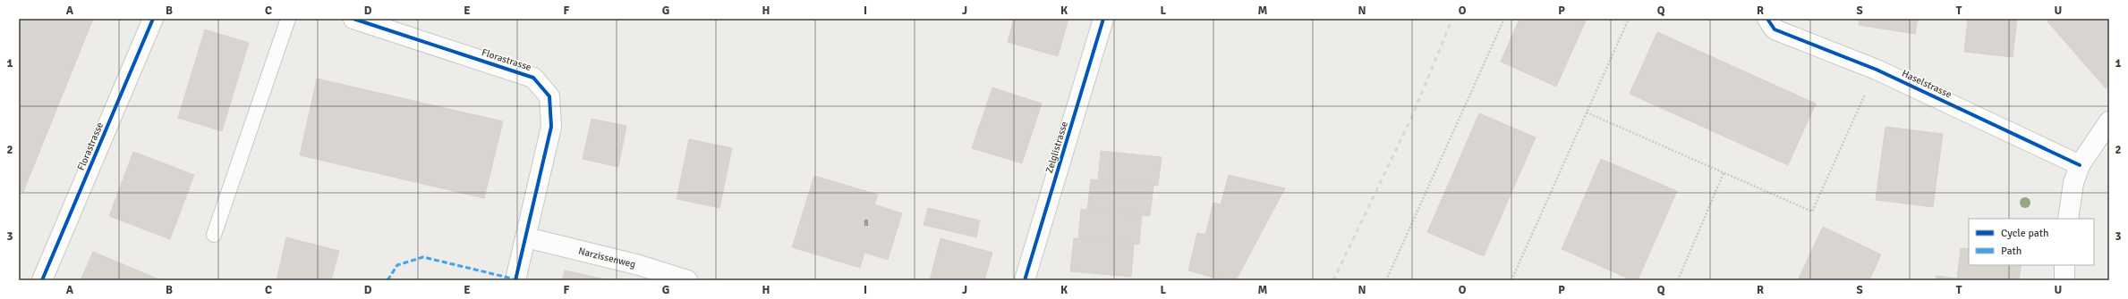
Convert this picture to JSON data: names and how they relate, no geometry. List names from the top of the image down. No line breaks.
{"streets":{"street":["Florastrasse","Haselstrasse","Zelglistrasse","Narzissenweg"]},"crossings":[["Florastrasse","Narzissenweg"]],"house_numbers":["8"],"legend":["Cycle path","Path"],"grid":{"columns":["A","B","C","D","E","F","G","H","I","J","K","L","M","N","O","P","Q","R","S","T","U"],"rows":["1","2","3"]}}
